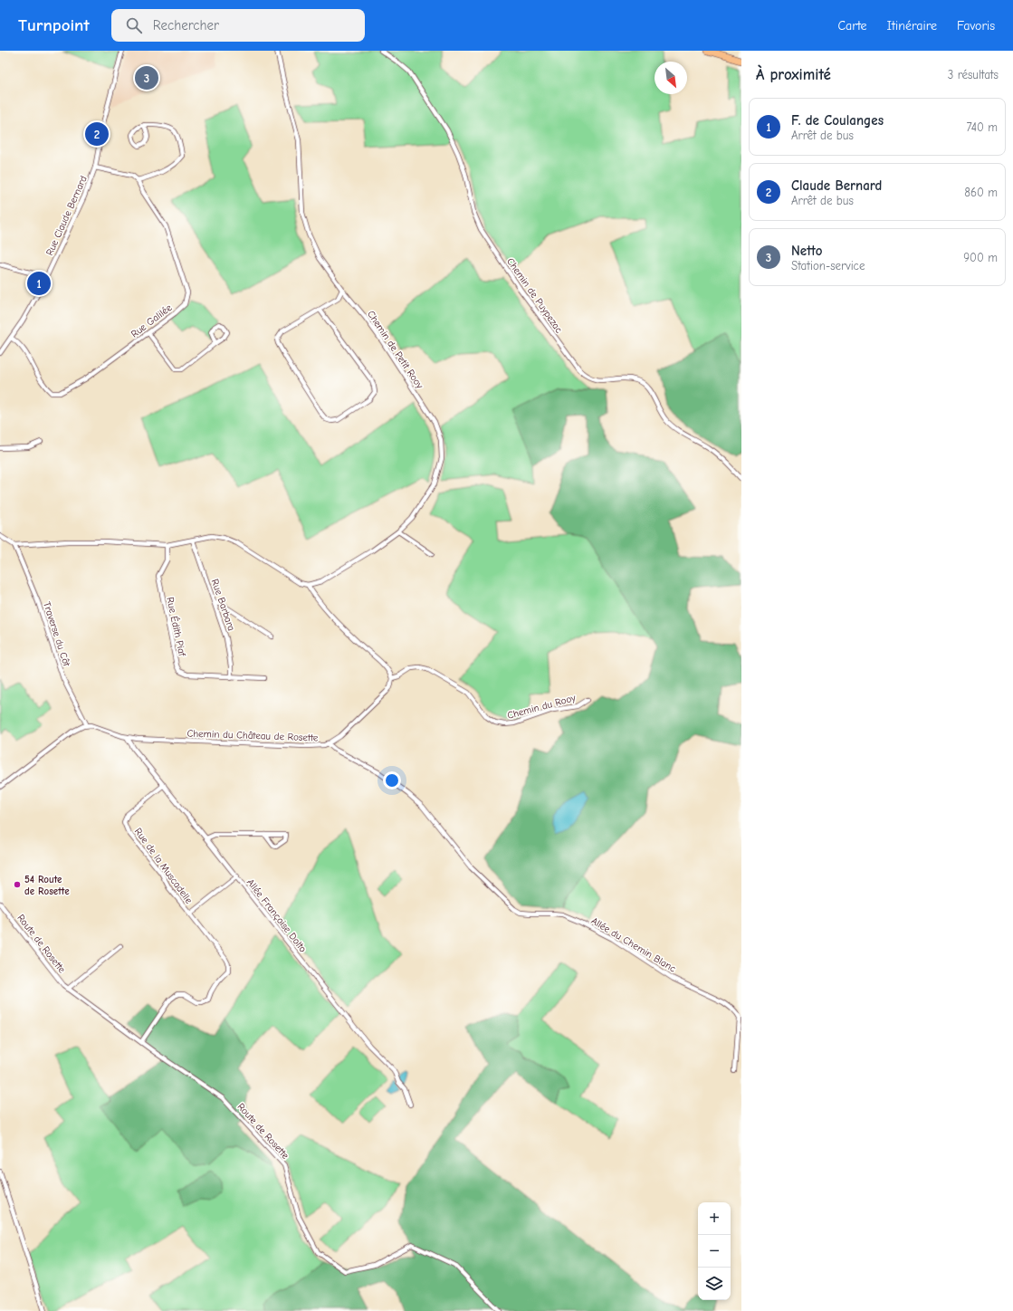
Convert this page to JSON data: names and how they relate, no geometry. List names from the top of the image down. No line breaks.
{"streets":{"street":["Rue Claude Bernard","Chemin de Puypezac","Rue Galilée","Chemin de Petit Rooy","Rue Barbara","Rue Édith Piaf","Traverse du Côt","Chemin du Rooy","Chemin du Château de Rosette","Rue de la Muscadelle","Allée Françoise Dolto","Route de Rosette","Allée du Chemin Blanc"]},"crossings":[["Rue Claude Bernard","Rue Galilée"],["Rue Barbara","Rue Édith Piaf"],["Traverse du Côt","Chemin du Château de Rosette"],["Chemin du Rooy","Chemin du Château de Rosette"],["Chemin du Château de Rosette","Allée Françoise Dolto"],["Chemin du Château de Rosette","Allée du Chemin Blanc"],["Rue de la Muscadelle","Allée Françoise Dolto"]],"places":["54 Route de Rosette"],"north":"bottom right","page":{"header":"Turnpoint","search":"Rechercher","nav":["Carte","Itinéraire","Favoris"],"heading":["À proximité","3 résultats"],"pins":["3","2","1"],"list":[{"mark":"1","name":"F. de Coulanges","note":"Arrêt de bus","value":"740 m"},{"mark":"2","name":"Claude Bernard","note":"Arrêt de bus","value":"860 m"},{"mark":"3","name":"Netto","note":"Station-service","value":"900 m"}],"map_buttons":["+","−"]}}
